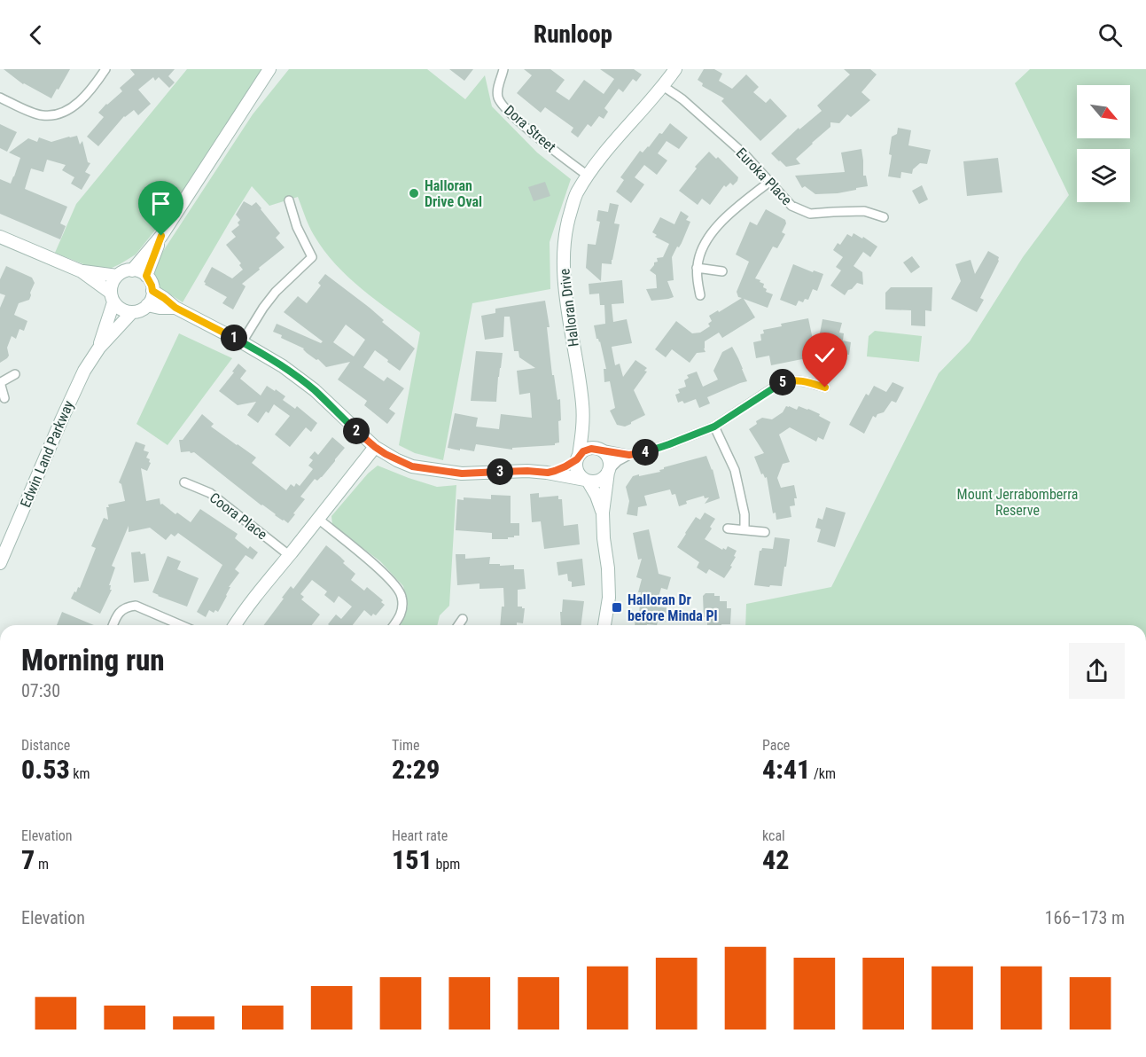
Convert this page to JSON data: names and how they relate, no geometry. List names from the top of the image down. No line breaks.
{"streets":{"street":["Dora Street","Euroka Place","Halloran Drive","Edwin Land Parkway","Coora Place"]},"crossings":[["Dora Street","Halloran Drive"],["Euroka Place","Halloran Drive"]],"parks":["Mount Jerrabomberra Reserve"],"places":{"other":["Halloran Drive Oval"],"transit":["Halloran Dr before Minda Pl"]},"north":"bottom right","page":{"header":"Runloop","pins":["1","5","2","4","3"],"heading":["Morning run","07:30"],"stats":[["Distance","0.53 km"],["Time","2:29"],["Pace","4:41 /km"],["Elevation","7 m"],["Heart rate","151 bpm"],["kcal","42"]],"chart":["Elevation","166–173 m"]}}
